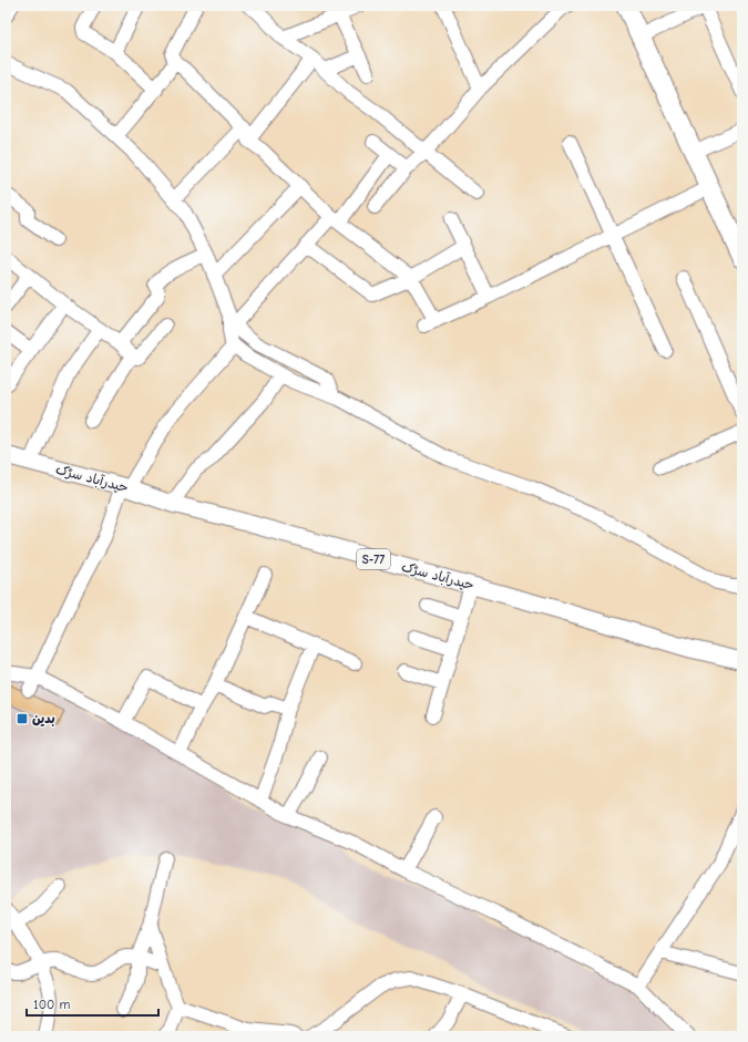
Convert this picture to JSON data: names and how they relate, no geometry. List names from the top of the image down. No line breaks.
{"streets":{"main road":["حیدرآباد سڑک","S-77"]},"places":{"transit":["بدين"]},"scale_bar":"100 m"}
